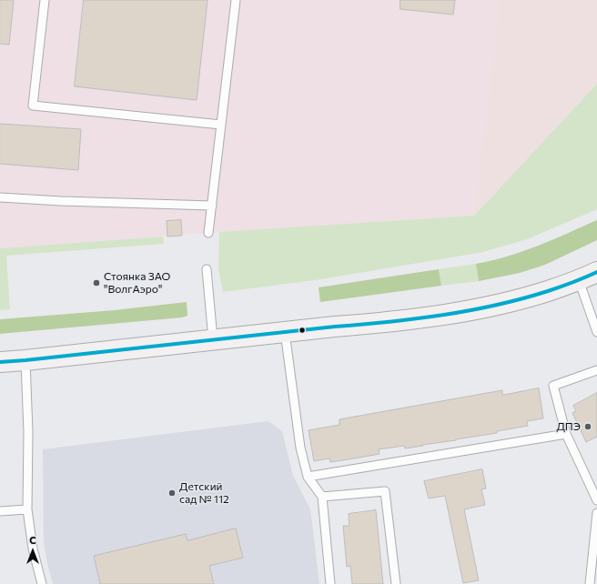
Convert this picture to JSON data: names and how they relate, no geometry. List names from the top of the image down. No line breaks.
{"places":["Стоянка ЗАО \"ВолгАэро\"","ДПЭ","Детский сад № 112"],"north":"top"}
